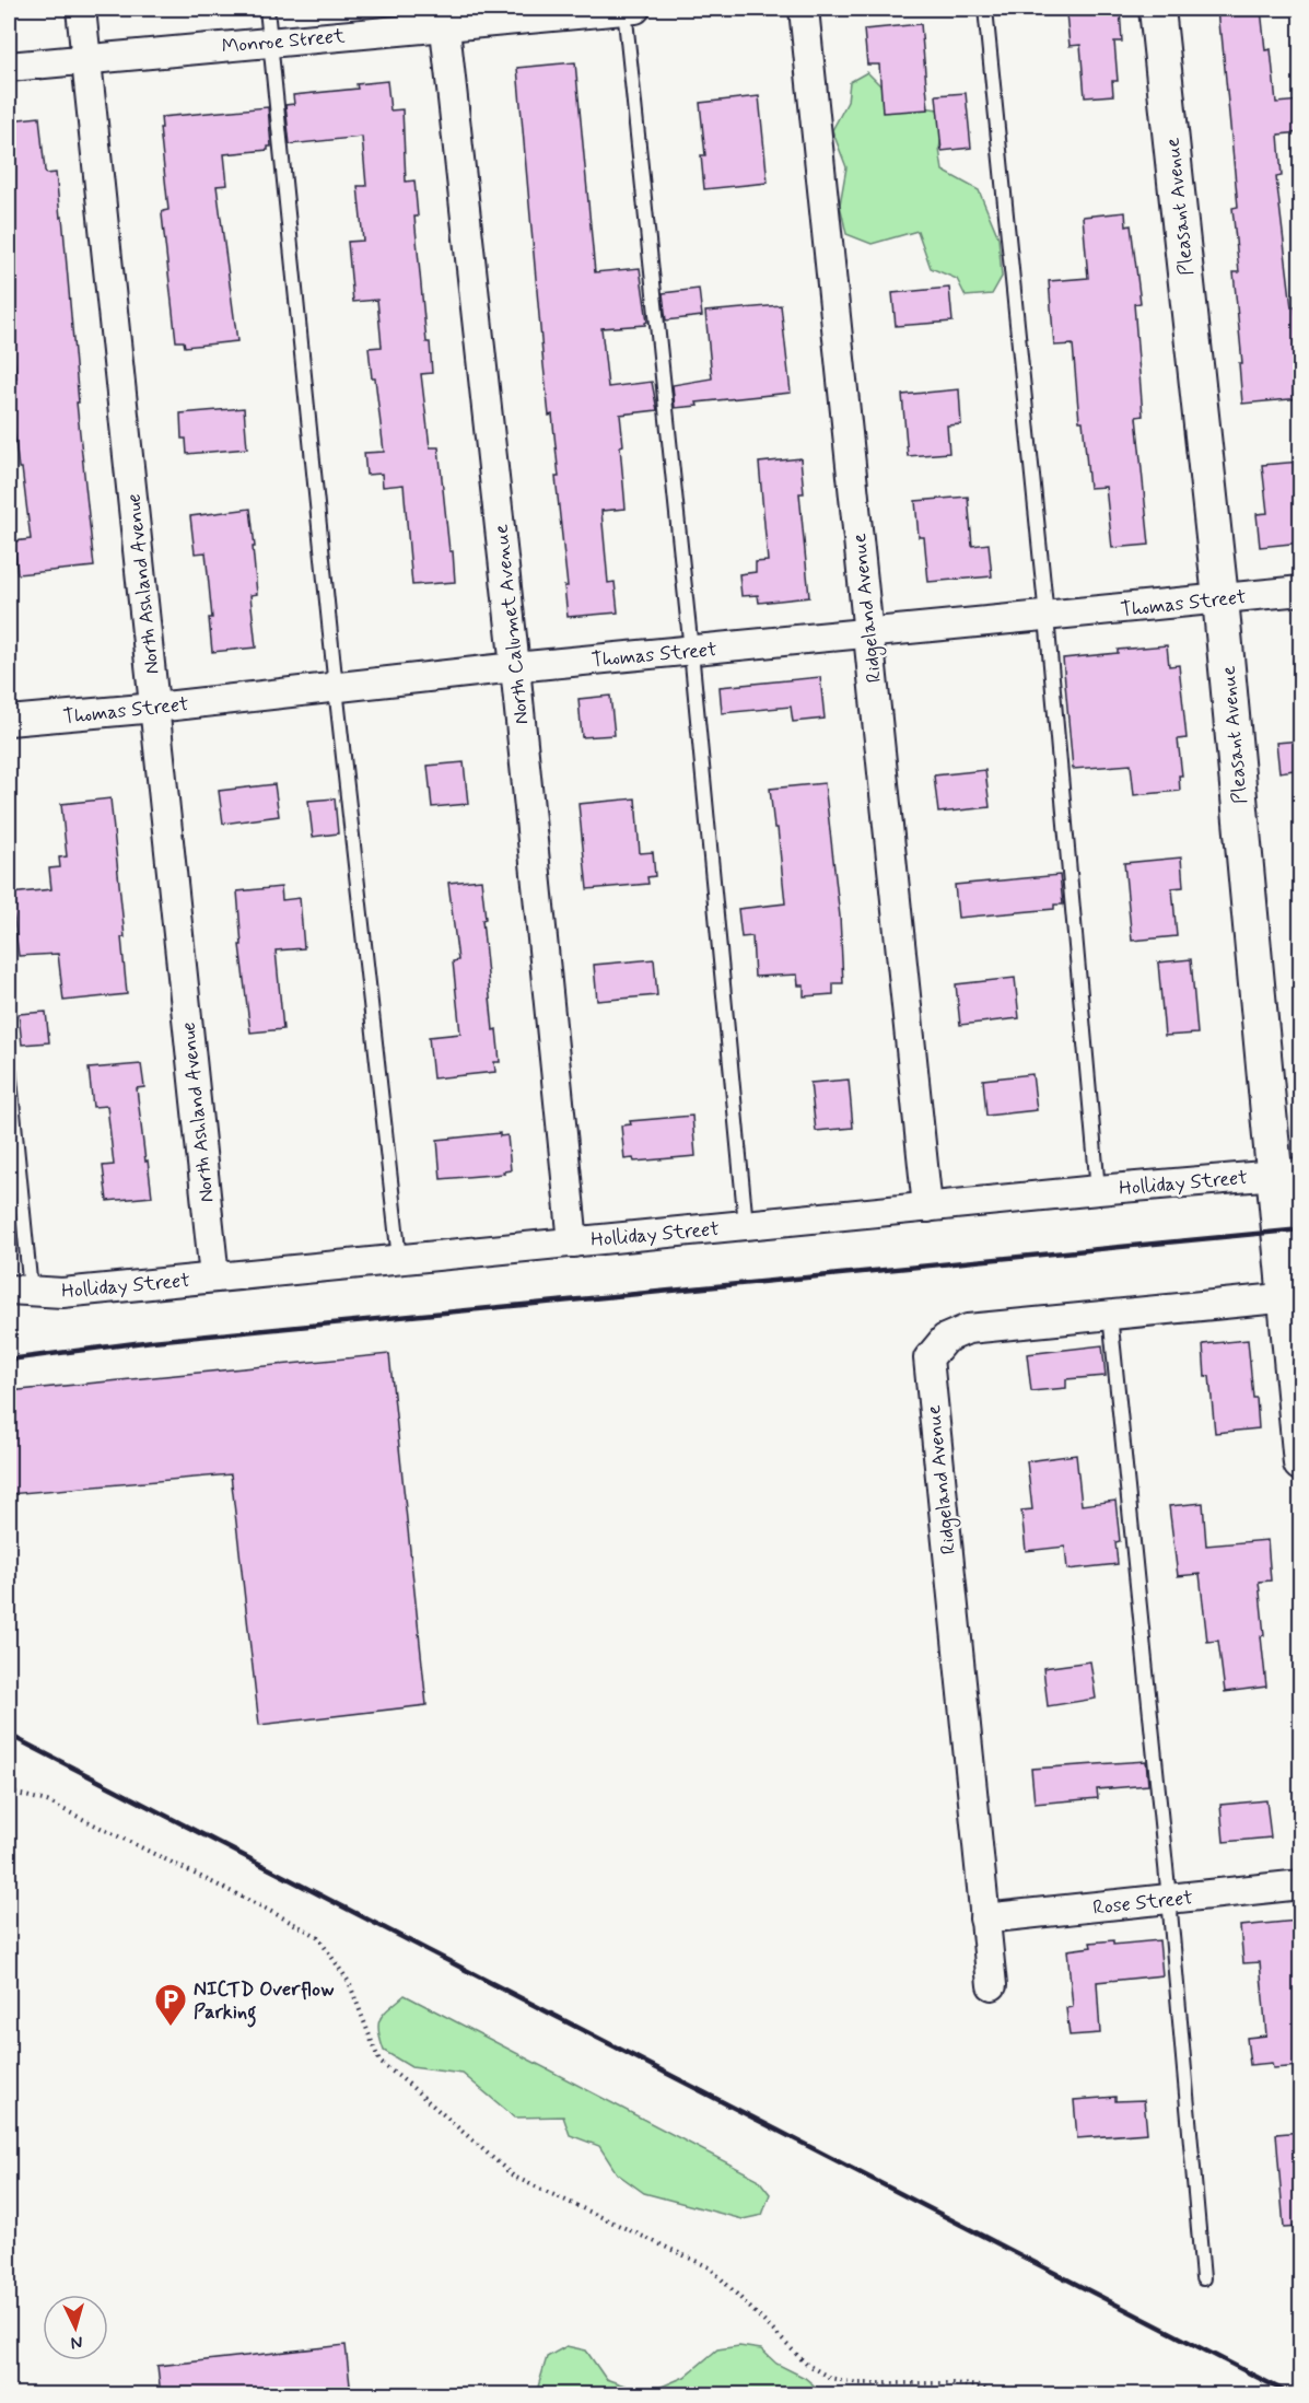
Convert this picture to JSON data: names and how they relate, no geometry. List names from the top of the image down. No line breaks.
{"streets":{"street":["Monroe Street","Pleasant Avenue","North Ashland Avenue","Thomas Street","Ridgeland Avenue","North Calumet Avenue","Holliday Street","Rose Street"]},"crossings":[["Monroe Street","North Ashland Avenue"],["Monroe Street","North Calumet Avenue"],["Pleasant Avenue","Thomas Street"],["Pleasant Avenue","Ridgeland Avenue"],["Pleasant Avenue","Holliday Street"],["North Ashland Avenue","Thomas Street"],["North Ashland Avenue","Holliday Street"],["Thomas Street","Ridgeland Avenue"],["Thomas Street","North Calumet Avenue"],["Ridgeland Avenue","Holliday Street"],["Ridgeland Avenue","Rose Street"],["North Calumet Avenue","Holliday Street"]],"places":{"parking":["NICTD Overflow Parking"]},"north":"bottom"}
